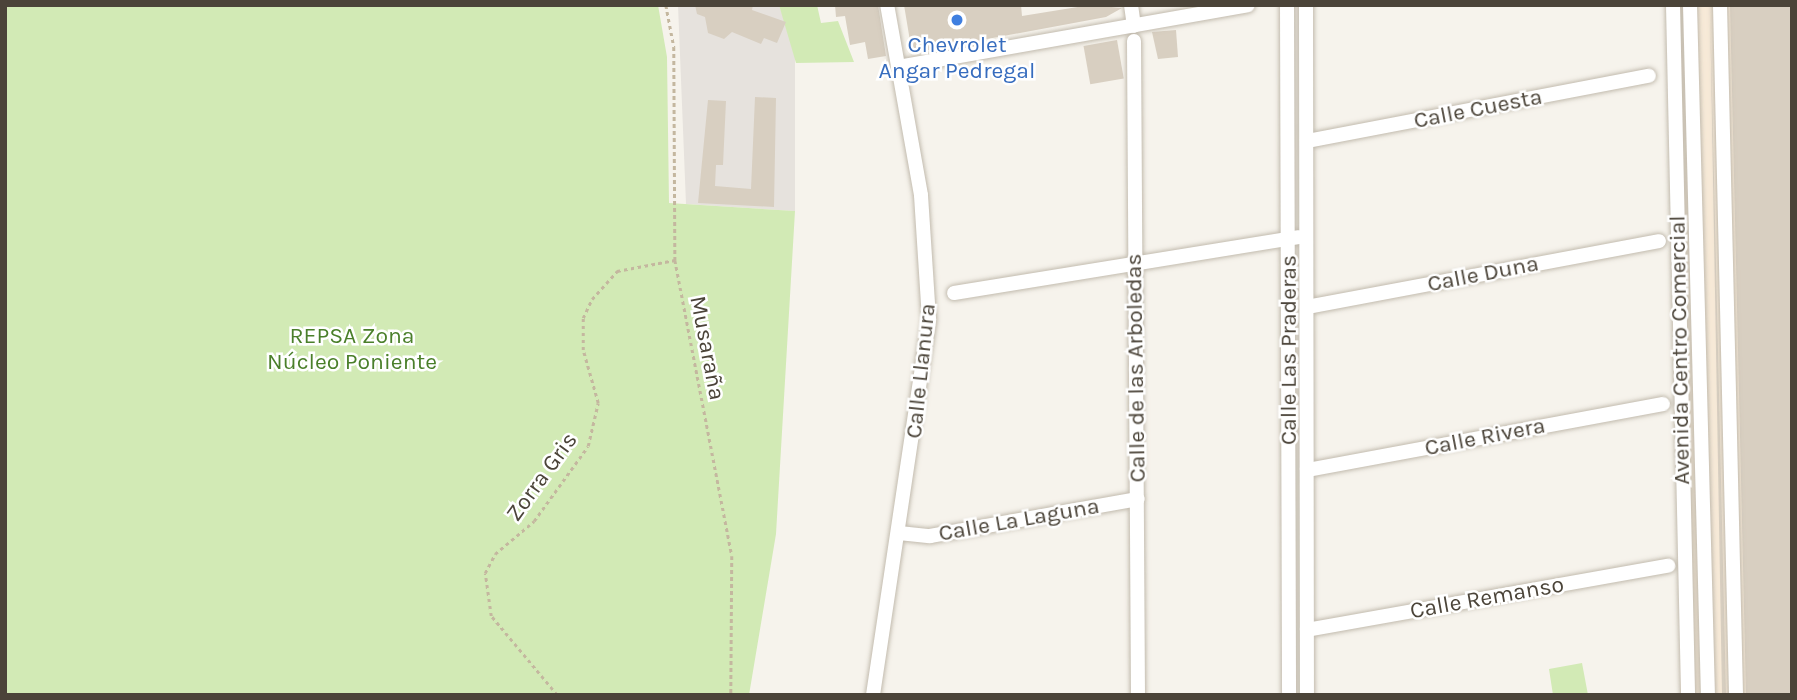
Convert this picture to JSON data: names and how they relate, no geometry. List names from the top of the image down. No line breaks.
{"streets":{"street":["Calle Cuesta","Calle Duna","Calle Las Praderas","Avenida Centro Comercial","Calle de las Arboledas","Calle Llanura","Calle Rivera","Calle La Laguna","Calle Remanso"],"path":["Musaraña","Zorra Gris"]},"crossings":[["Calle Cuesta","Calle Las Praderas"],["Calle Duna","Calle Las Praderas"],["Musaraña","Zorra Gris"],["Calle Las Praderas","Calle Rivera"],["Calle Las Praderas","Calle Remanso"],["Calle de las Arboledas","Calle La Laguna"],["Calle Llanura","Calle La Laguna"]],"parks":["REPSA Zona Núcleo Poniente"],"places":["Chevrolet Angar Pedregal"]}
